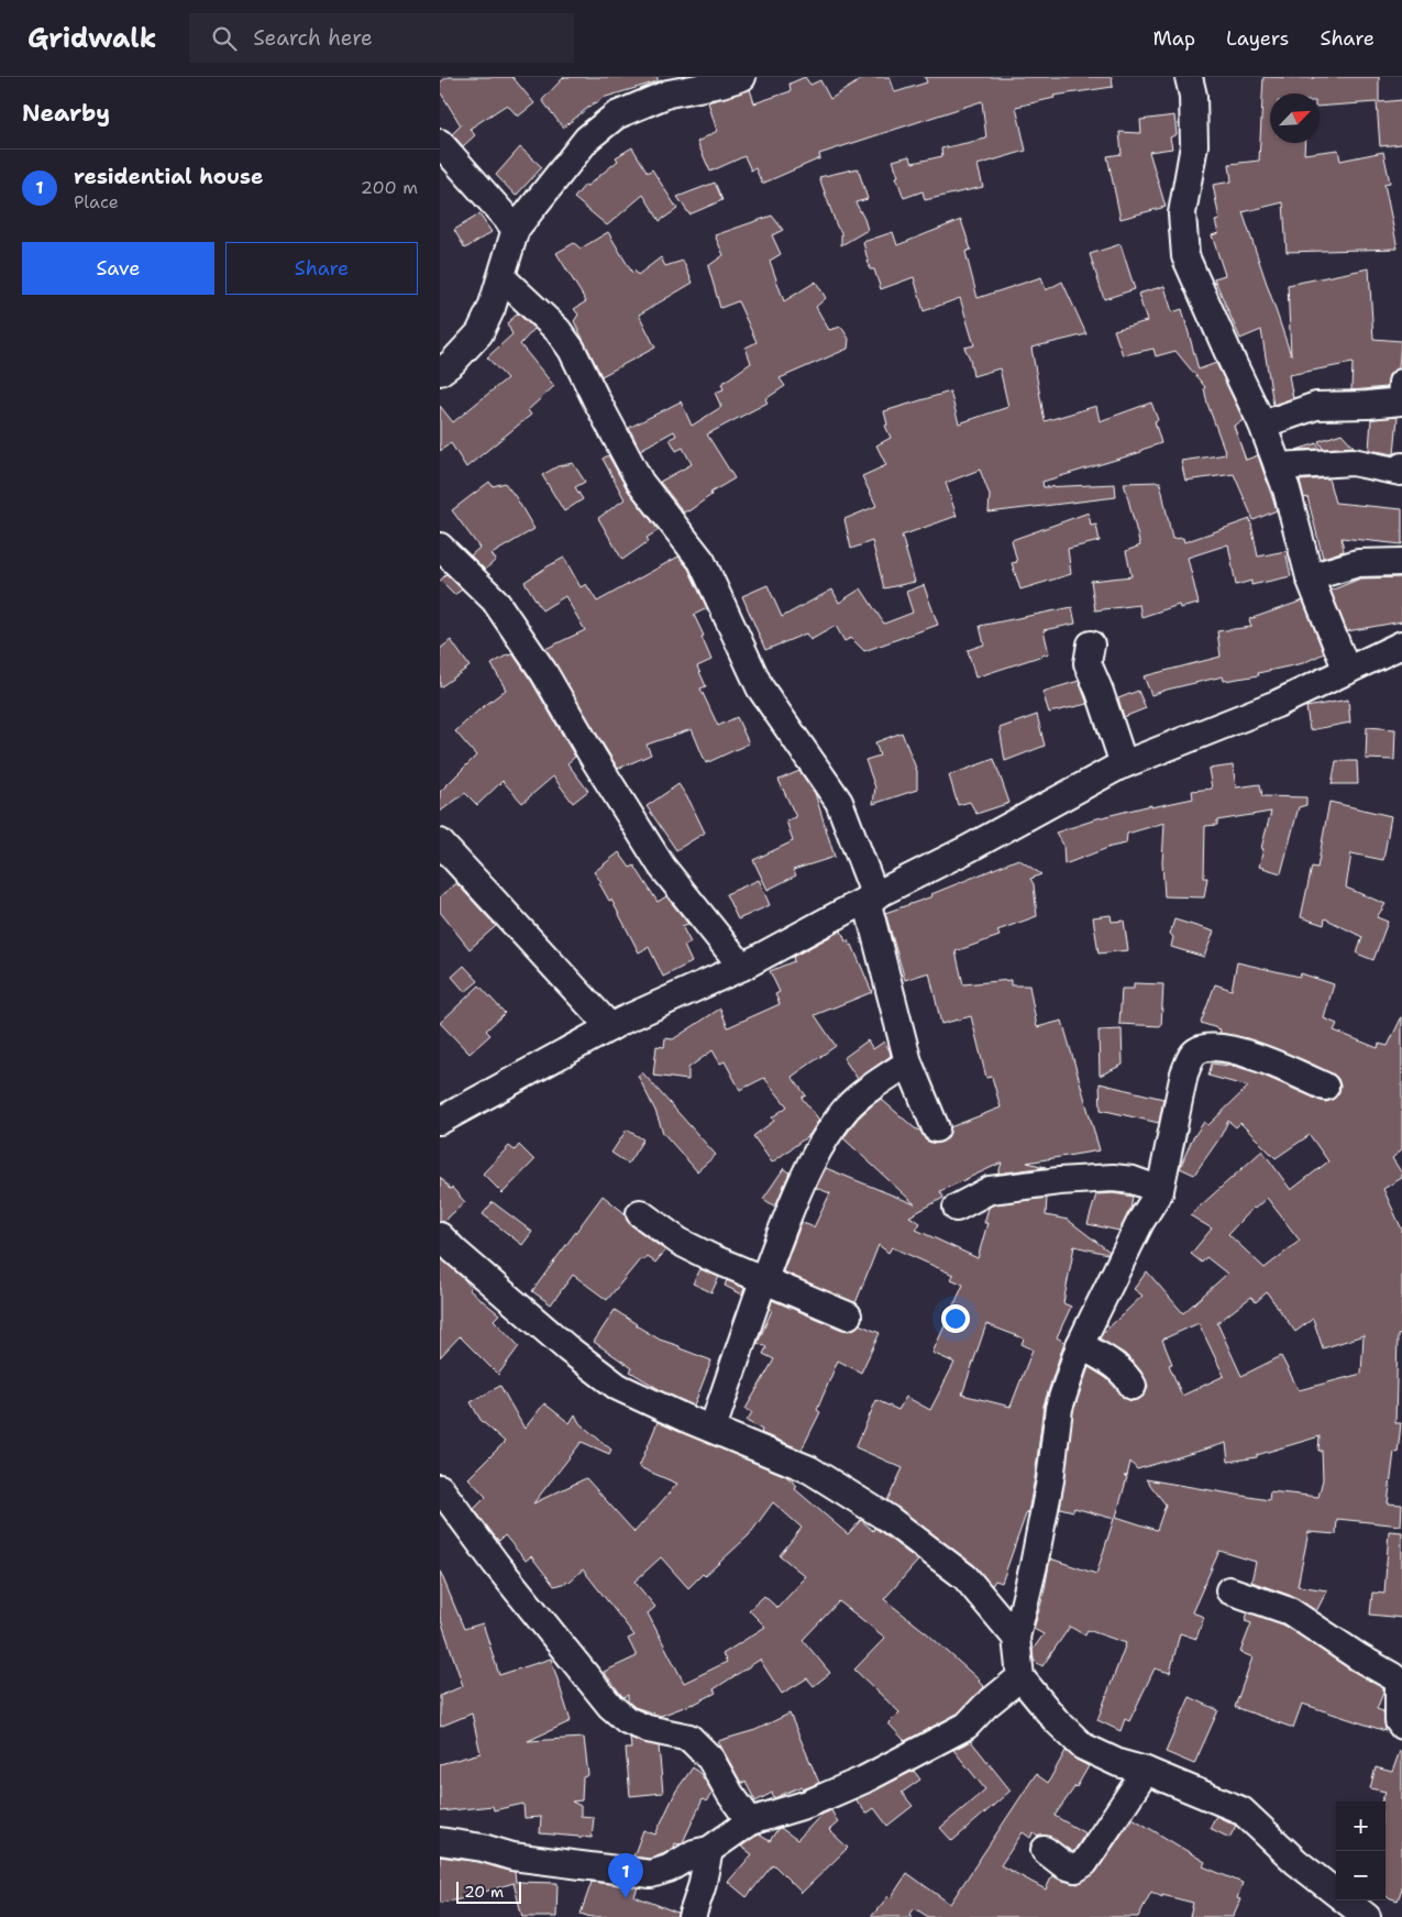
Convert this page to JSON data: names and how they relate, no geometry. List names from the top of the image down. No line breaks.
{"scale_bar":"20 m","north":"top right","page":{"header":"Gridwalk","search":"Search here","nav":["Map","Layers","Share"],"heading":"Nearby","list":[{"mark":"1","name":"residential house","note":"Place","value":"200 m"}],"buttons":["Save","Share"],"map_buttons":["+","−"],"pins":"1","scale":"20 m"}}
